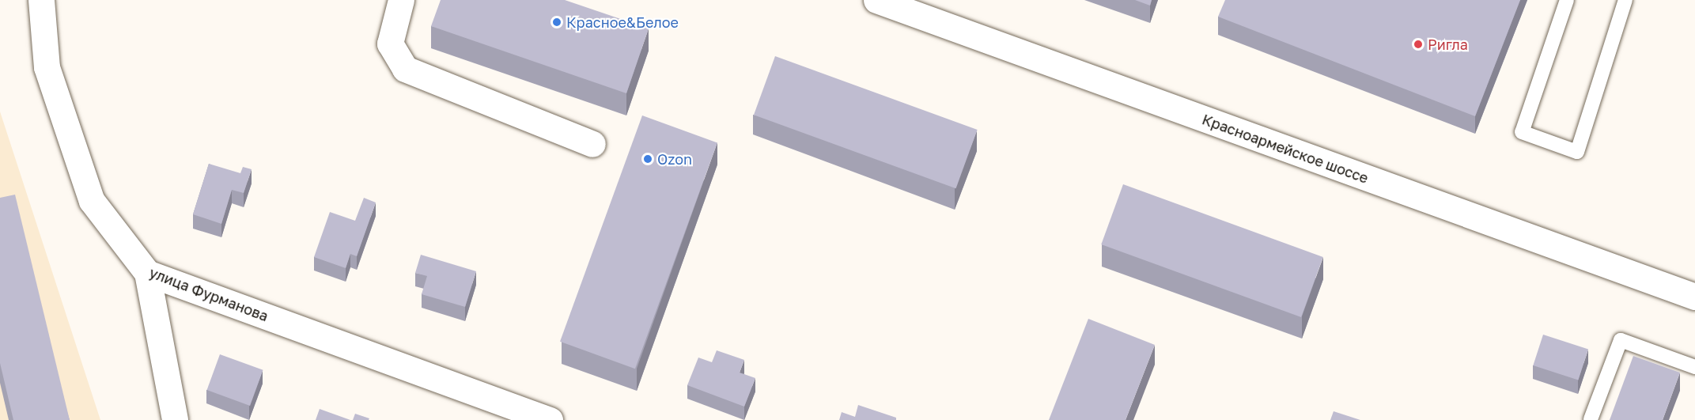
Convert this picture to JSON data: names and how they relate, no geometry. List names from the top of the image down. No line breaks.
{"streets":{"street":["Красноармейское шоссе","улица Фурманова"]},"places":["Красное&Белое","Ригла","Ozon"]}
